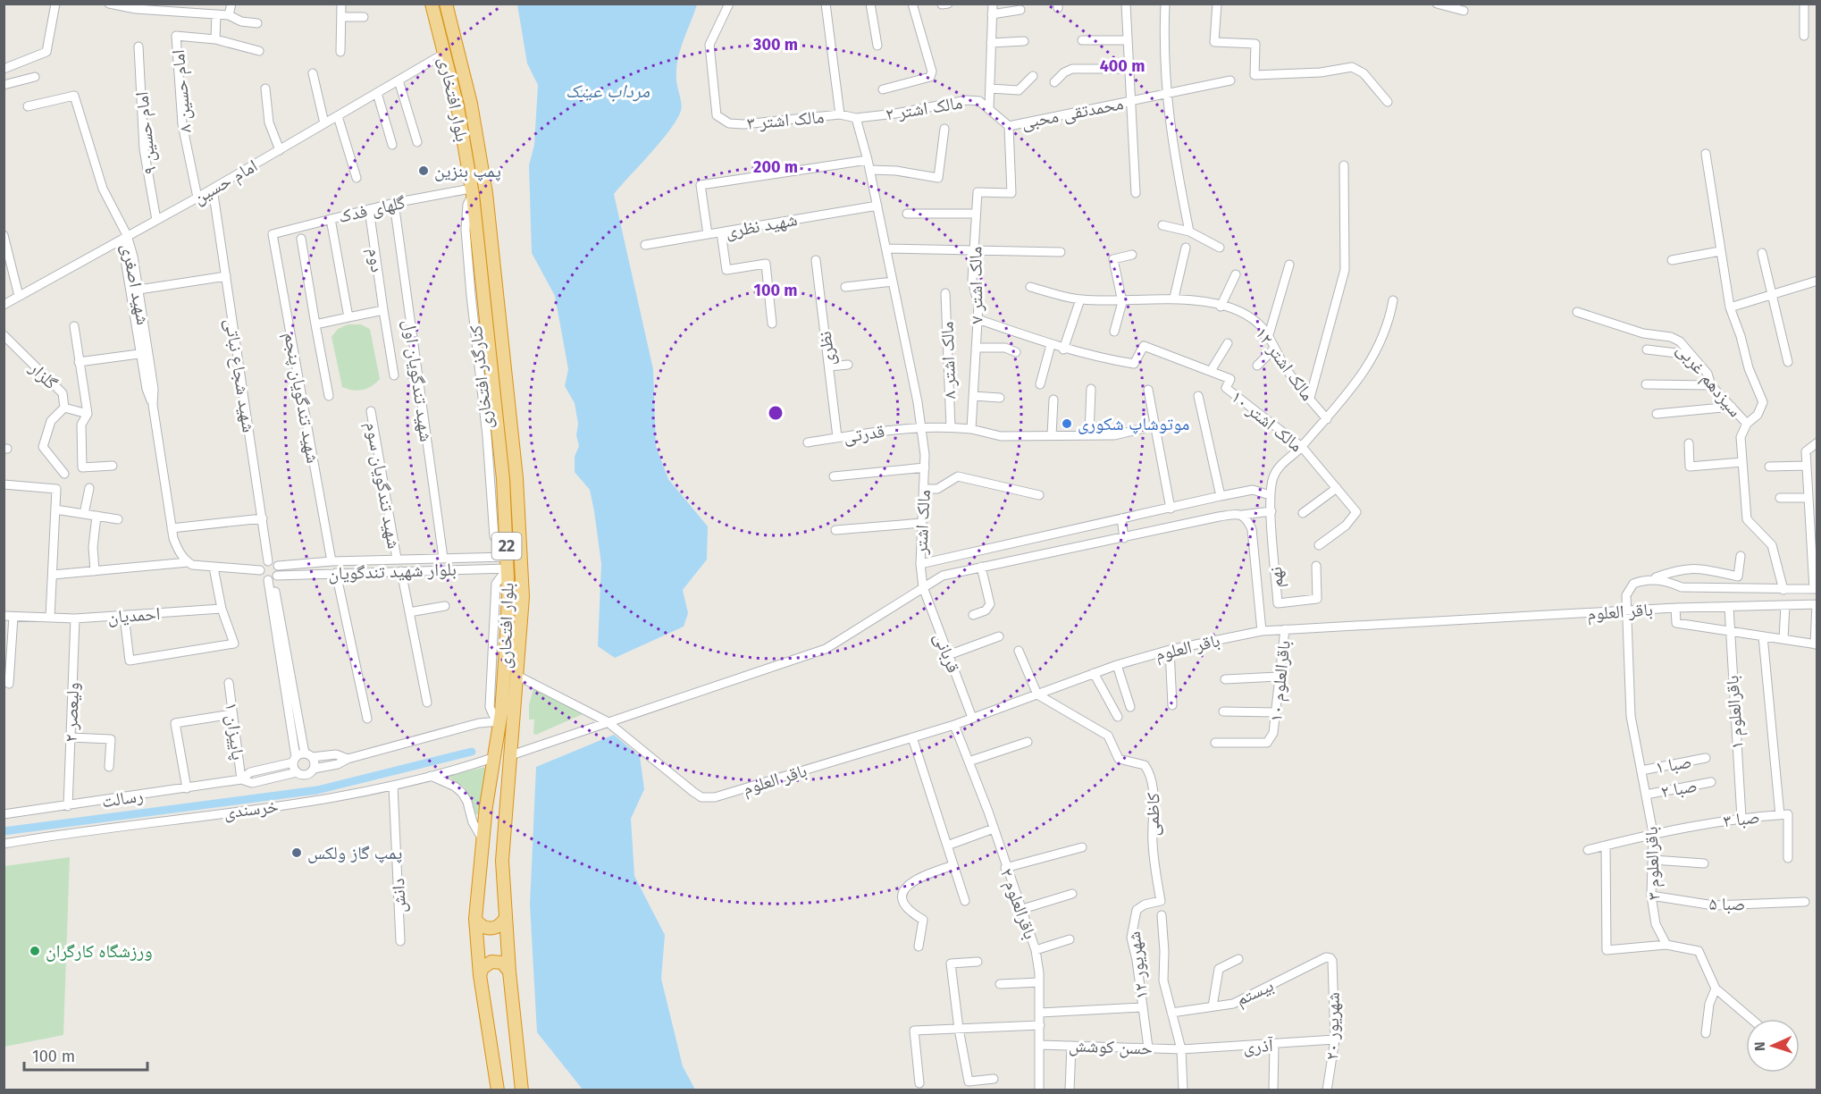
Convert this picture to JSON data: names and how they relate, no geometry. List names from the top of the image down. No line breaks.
{"streets":{"highway":["بلوار افتخاری","22"],"street":["امام حسین ۸","مالک اشتر ۲","محمدتقی محبی","مالک اشتر ۳","امام حسین ۹","امام حسین","گلهای فدک","شهید نظری","دوم","شهید اصغری","مالک اشتر ۷","نظری","مالک اشتر ۸","مالک اشتر ۱۲","گلزار","شهید شجاع نباتی","سیزدهم غربی","شهید تندگویان اول","شهید تندگویان پنجم","مالک اشتر ۱۰","قدرتی","شهید تندگویان سوم","مالک اشتر","بلوار شهید تندگویان","نهم","باقر العلوم","احمدیان","قربانی","باقرالعلوم ۱۰","ولیعصر ۲","باقرالعلوم ۱","پاییزان ۱","صبا ۱","صبا ۲","رسالت","خرسندی","کاظمی","صبا ۳","باقرالعلوم ۳","دانش","باقرالعلوم ۲","صبا ۵","شهریور ۱۲","بیستم","شهریور ۲۰","آذری","حسن کوشش"]},"crossings":[["امام حسین ۸","امام حسین"],["بلوار افتخاری","امام حسین"],["بلوار افتخاری","گلهای فدک"],["بلوار افتخاری","بلوار شهید تندگویان"],["بلوار افتخاری","باقر العلوم"],["بلوار افتخاری","خرسندی"],["مالک اشتر ۲","محمدتقی محبی"],["مالک اشتر ۲","مالک اشتر ۳"],["مالک اشتر ۲","مالک اشتر"],["محمدتقی محبی","مالک اشتر ۷"],["مالک اشتر ۳","مالک اشتر"],["امام حسین ۹","امام حسین"],["امام حسین","شهید اصغری"],["امام حسین","شهید شجاع نباتی"],["گلهای فدک","دوم"],["گلهای فدک","شهید تندگویان اول"],["گلهای فدک","شهید تندگویان پنجم"],["شهید نظری","مالک اشتر"],["مالک اشتر ۷","مالک اشتر ۱۰"],["نظری","قدرتی"],["شهید تندگویان اول","بلوار شهید تندگویان"],["شهید تندگویان پنجم","بلوار شهید تندگویان"],["قدرتی","مالک اشتر"],["شهید تندگویان سوم","بلوار شهید تندگویان"],["مالک اشتر","قربانی"],["باقر العلوم","قربانی"],["باقر العلوم","باقرالعلوم ۱۰"],["باقر العلوم","باقرالعلوم ۱"],["باقر العلوم","کاظمی"],["باقر العلوم","باقرالعلوم ۳"],["باقر العلوم","باقرالعلوم ۲"],["احمدیان","ولیعصر ۲"],["ولیعصر ۲","رسالت"],["باقرالعلوم ۱","صبا ۳"],["پاییزان ۱","رسالت"],["صبا ۱","باقرالعلوم ۳"],["صبا ۲","باقرالعلوم ۳"],["خرسندی","دانش"],["کاظمی","شهریور ۱۲"],["صبا ۳","باقرالعلوم ۳"],["باقرالعلوم ۳","صبا ۵"],["باقرالعلوم ۲","حسن کوشش"],["شهریور ۱۲","حسن کوشش"],["بیستم","شهریور ۲۰"],["شهریور ۲۰","آذری"],["آذری","حسن کوشش"]],"water":["مرداب عینک"],"places":["پمپ بنزین","موتوشاپ شکوری","پمپ گاز ولکس","ورزشگاه کارگران"],"scale_bar":"100 m","north":"left","rings":["300 m","400 m","200 m","100 m"]}
